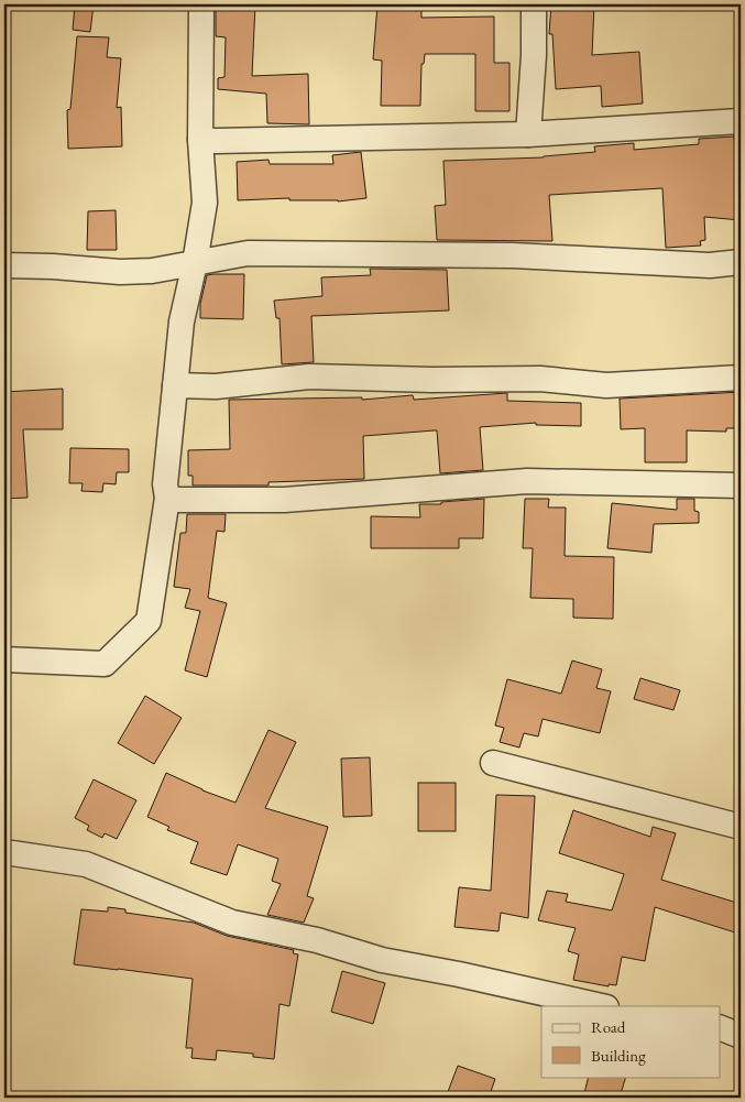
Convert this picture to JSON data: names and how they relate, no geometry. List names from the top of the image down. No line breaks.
{"legend":["Road","Building"]}
